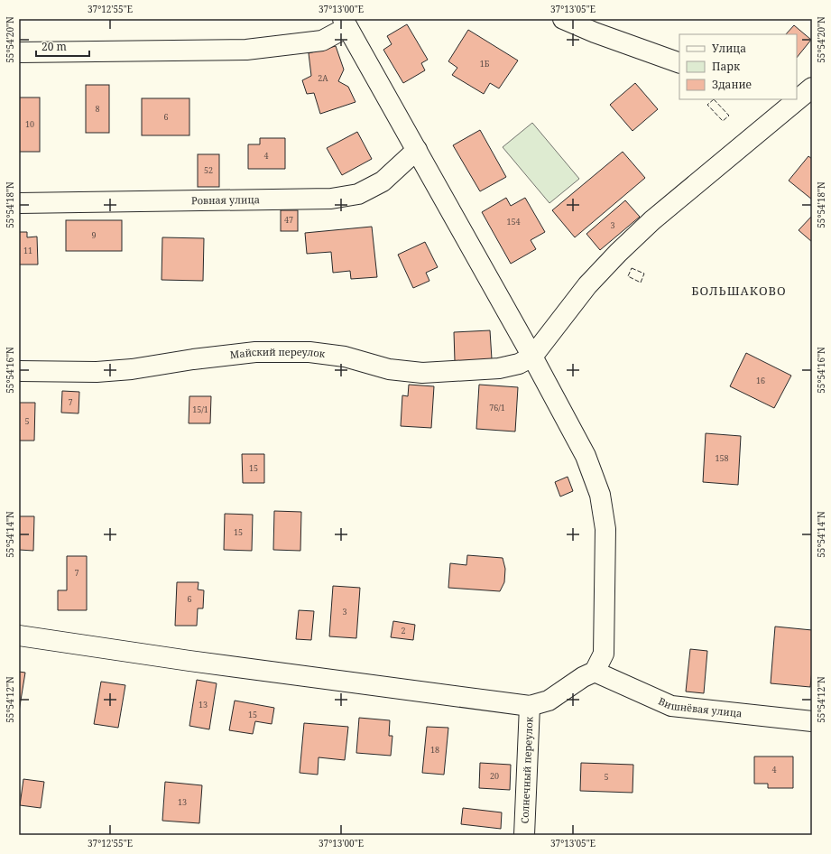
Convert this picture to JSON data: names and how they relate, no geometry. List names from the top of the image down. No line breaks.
{"streets":{"street":["Ровная улица","Майский переулок","Вишнёвая улица","Солнечный переулок"]},"districts":["БОЛЬШАКОВО"],"house_numbers":["1Б","2А","8","6","10","4","52","47","154","3","9","11","16","7","76/1","15/1","5","158","15","15","7","6","3","2","13","15","18","4","20","5","13"],"legend":["Улица","Парк","Здание"],"scale_bar":"20 m","coordinates":["37°12'55\"E","37°13'00\"E","37°13'05\"E","55°54'20\"N","55°54'18\"N","55°54'16\"N","55°54'14\"N","55°54'12\"N"]}
